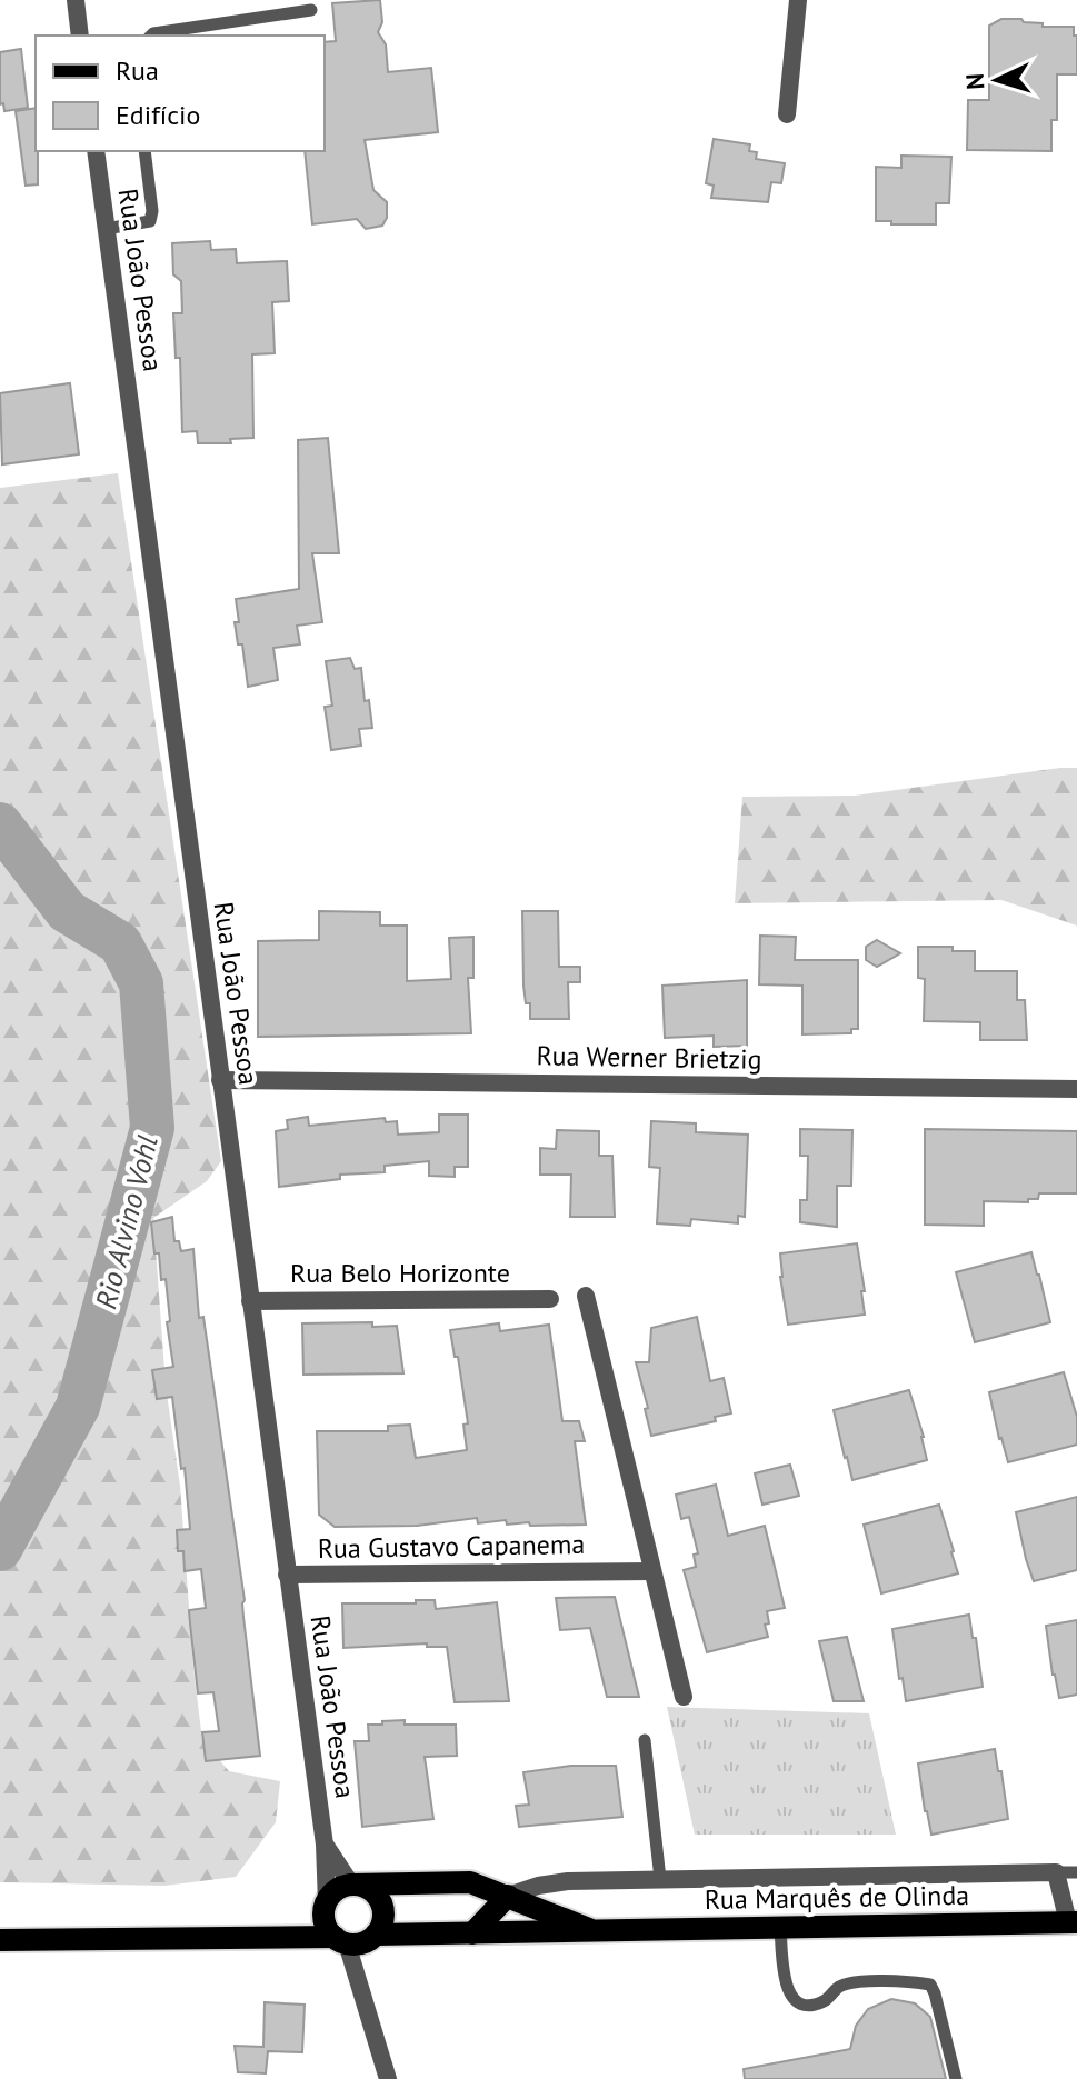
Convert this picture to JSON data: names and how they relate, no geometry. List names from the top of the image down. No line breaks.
{"streets":{"main road":["Rua Marquês de Olinda"],"street":["Rua João Pessoa","Rua Werner Brietzig","Rua Belo Horizonte","Rua Gustavo Capanema"]},"crossings":[["Rua João Pessoa","Rua Werner Brietzig"],["Rua João Pessoa","Rua Belo Horizonte"],["Rua João Pessoa","Rua Gustavo Capanema"],["Rua João Pessoa","Rua Marquês de Olinda"]],"water":["Rio Alvino Vohl"],"legend":["Rua","Edifício"],"north":"left"}
